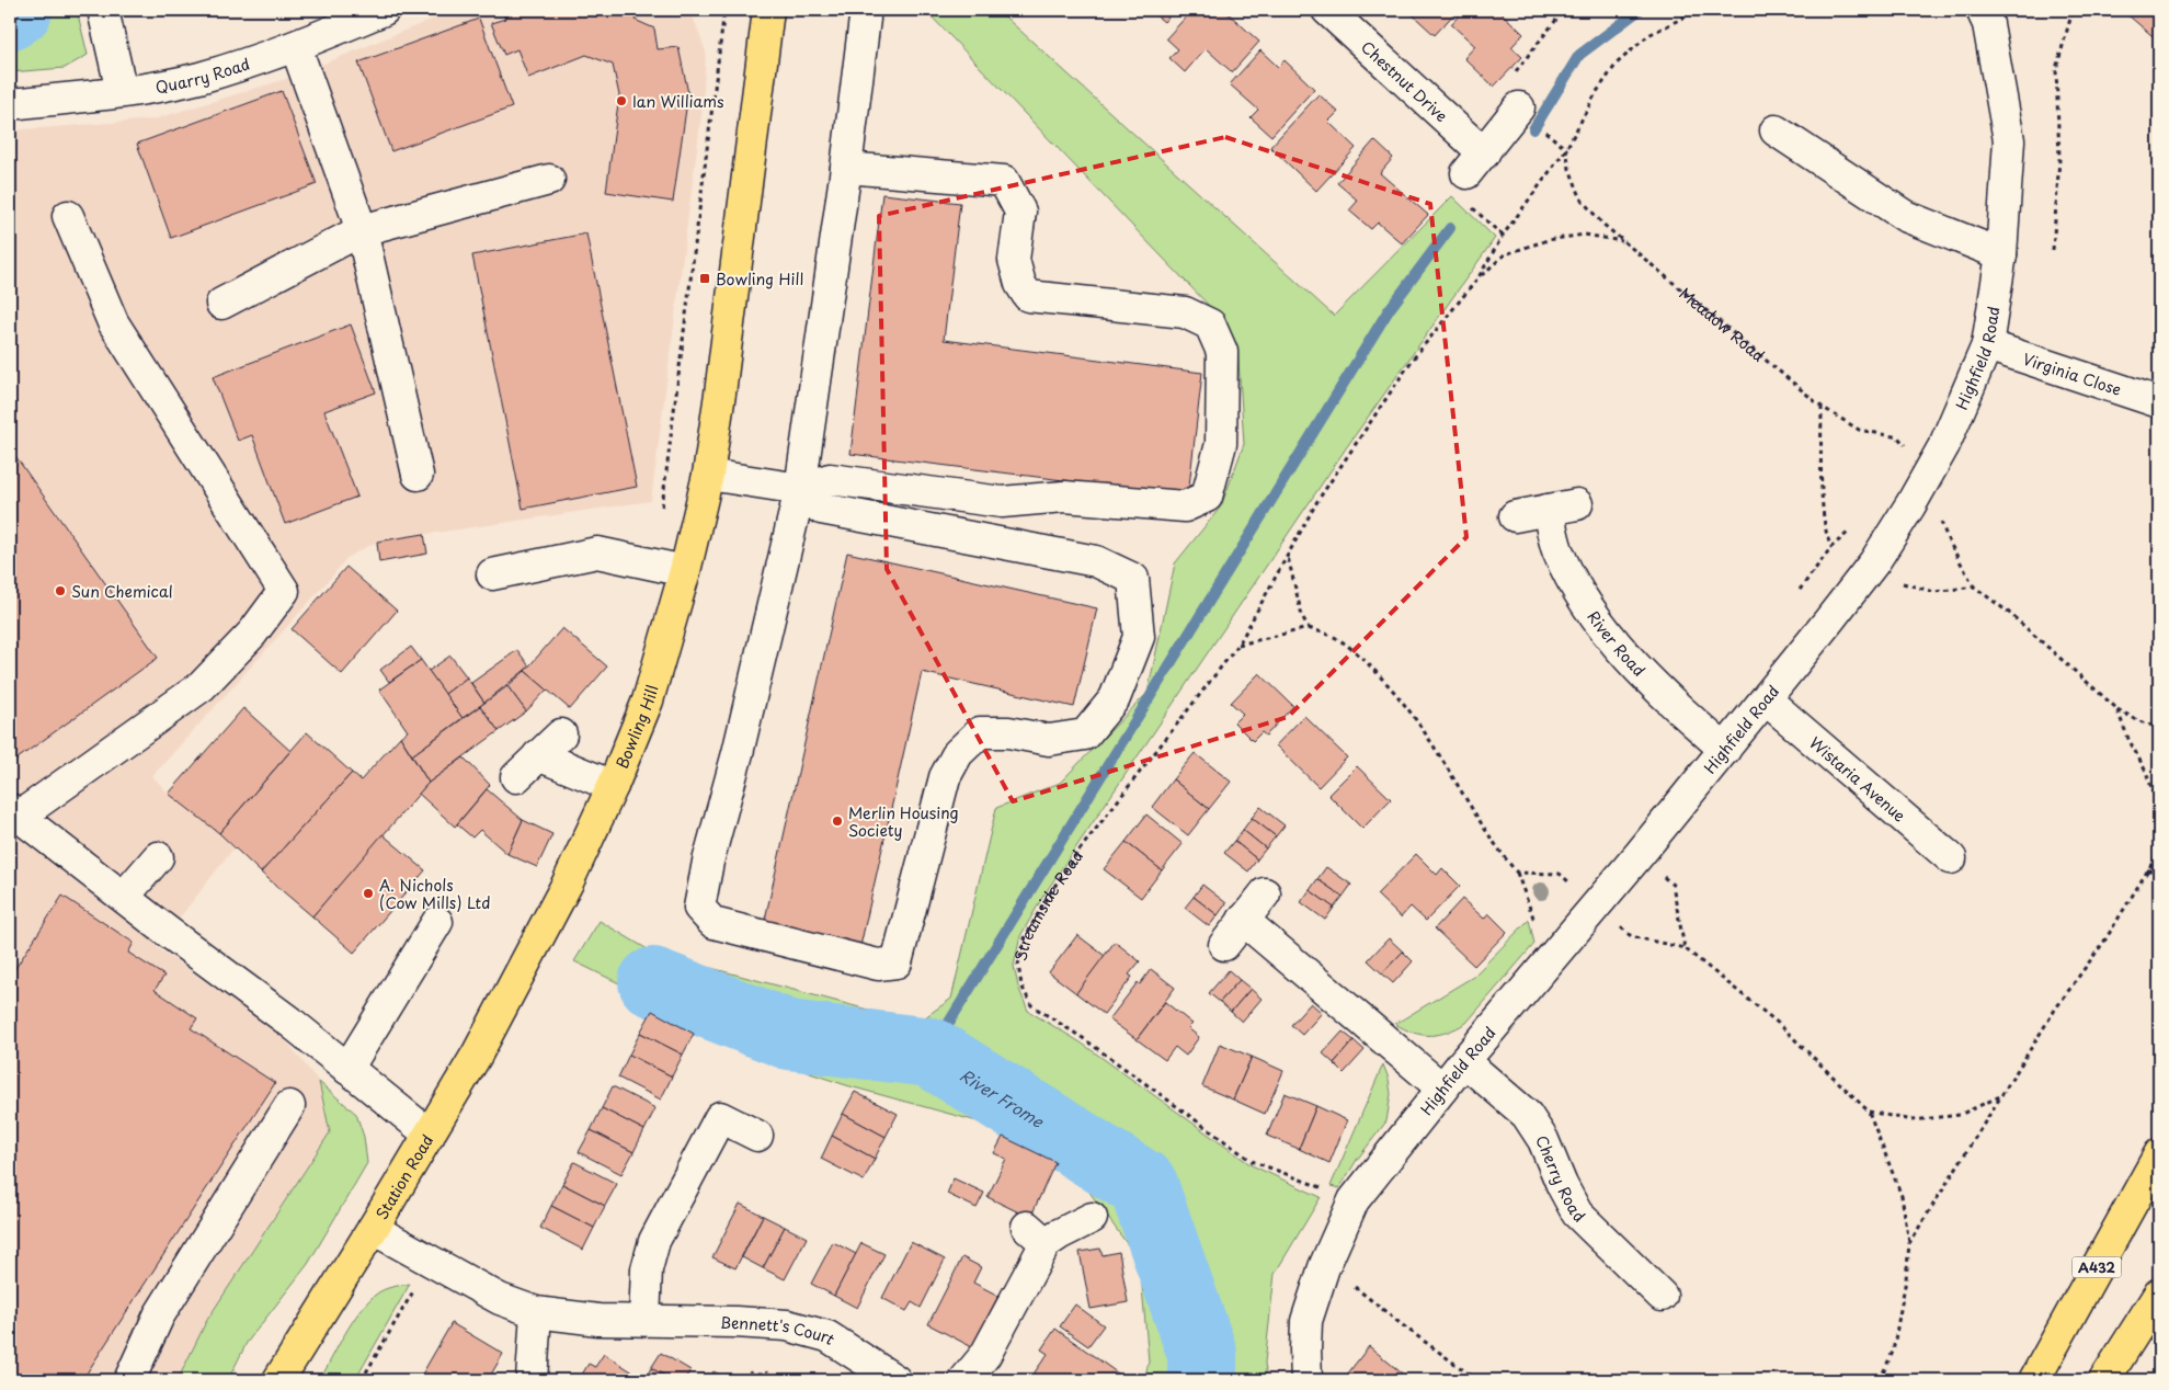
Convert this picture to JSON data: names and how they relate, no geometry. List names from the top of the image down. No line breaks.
{"streets":{"main road":["Bowling Hill","Station Road","A432"],"street":["Quarry Road","Chestnut Drive","Highfield Road","Virginia Close","River Road","Wistaria Avenue","Cherry Road","Bennett's Court"],"path":["Meadow Road","Streamside Road"]},"crossings":[["Meadow Road","Highfield Road"],["Highfield Road","Virginia Close"],["Highfield Road","River Road"],["Highfield Road","Wistaria Avenue"],["Highfield Road","Streamside Road"],["Highfield Road","Cherry Road"],["Bowling Hill","Station Road"],["Station Road","Bennett's Court"]],"water":["River Frome"],"places":{"other":["Ian Williams","Sun Chemical","Merlin Housing Society","A. Nichols (Cow Mills) Ltd"],"transit":["Bowling Hill"]}}
